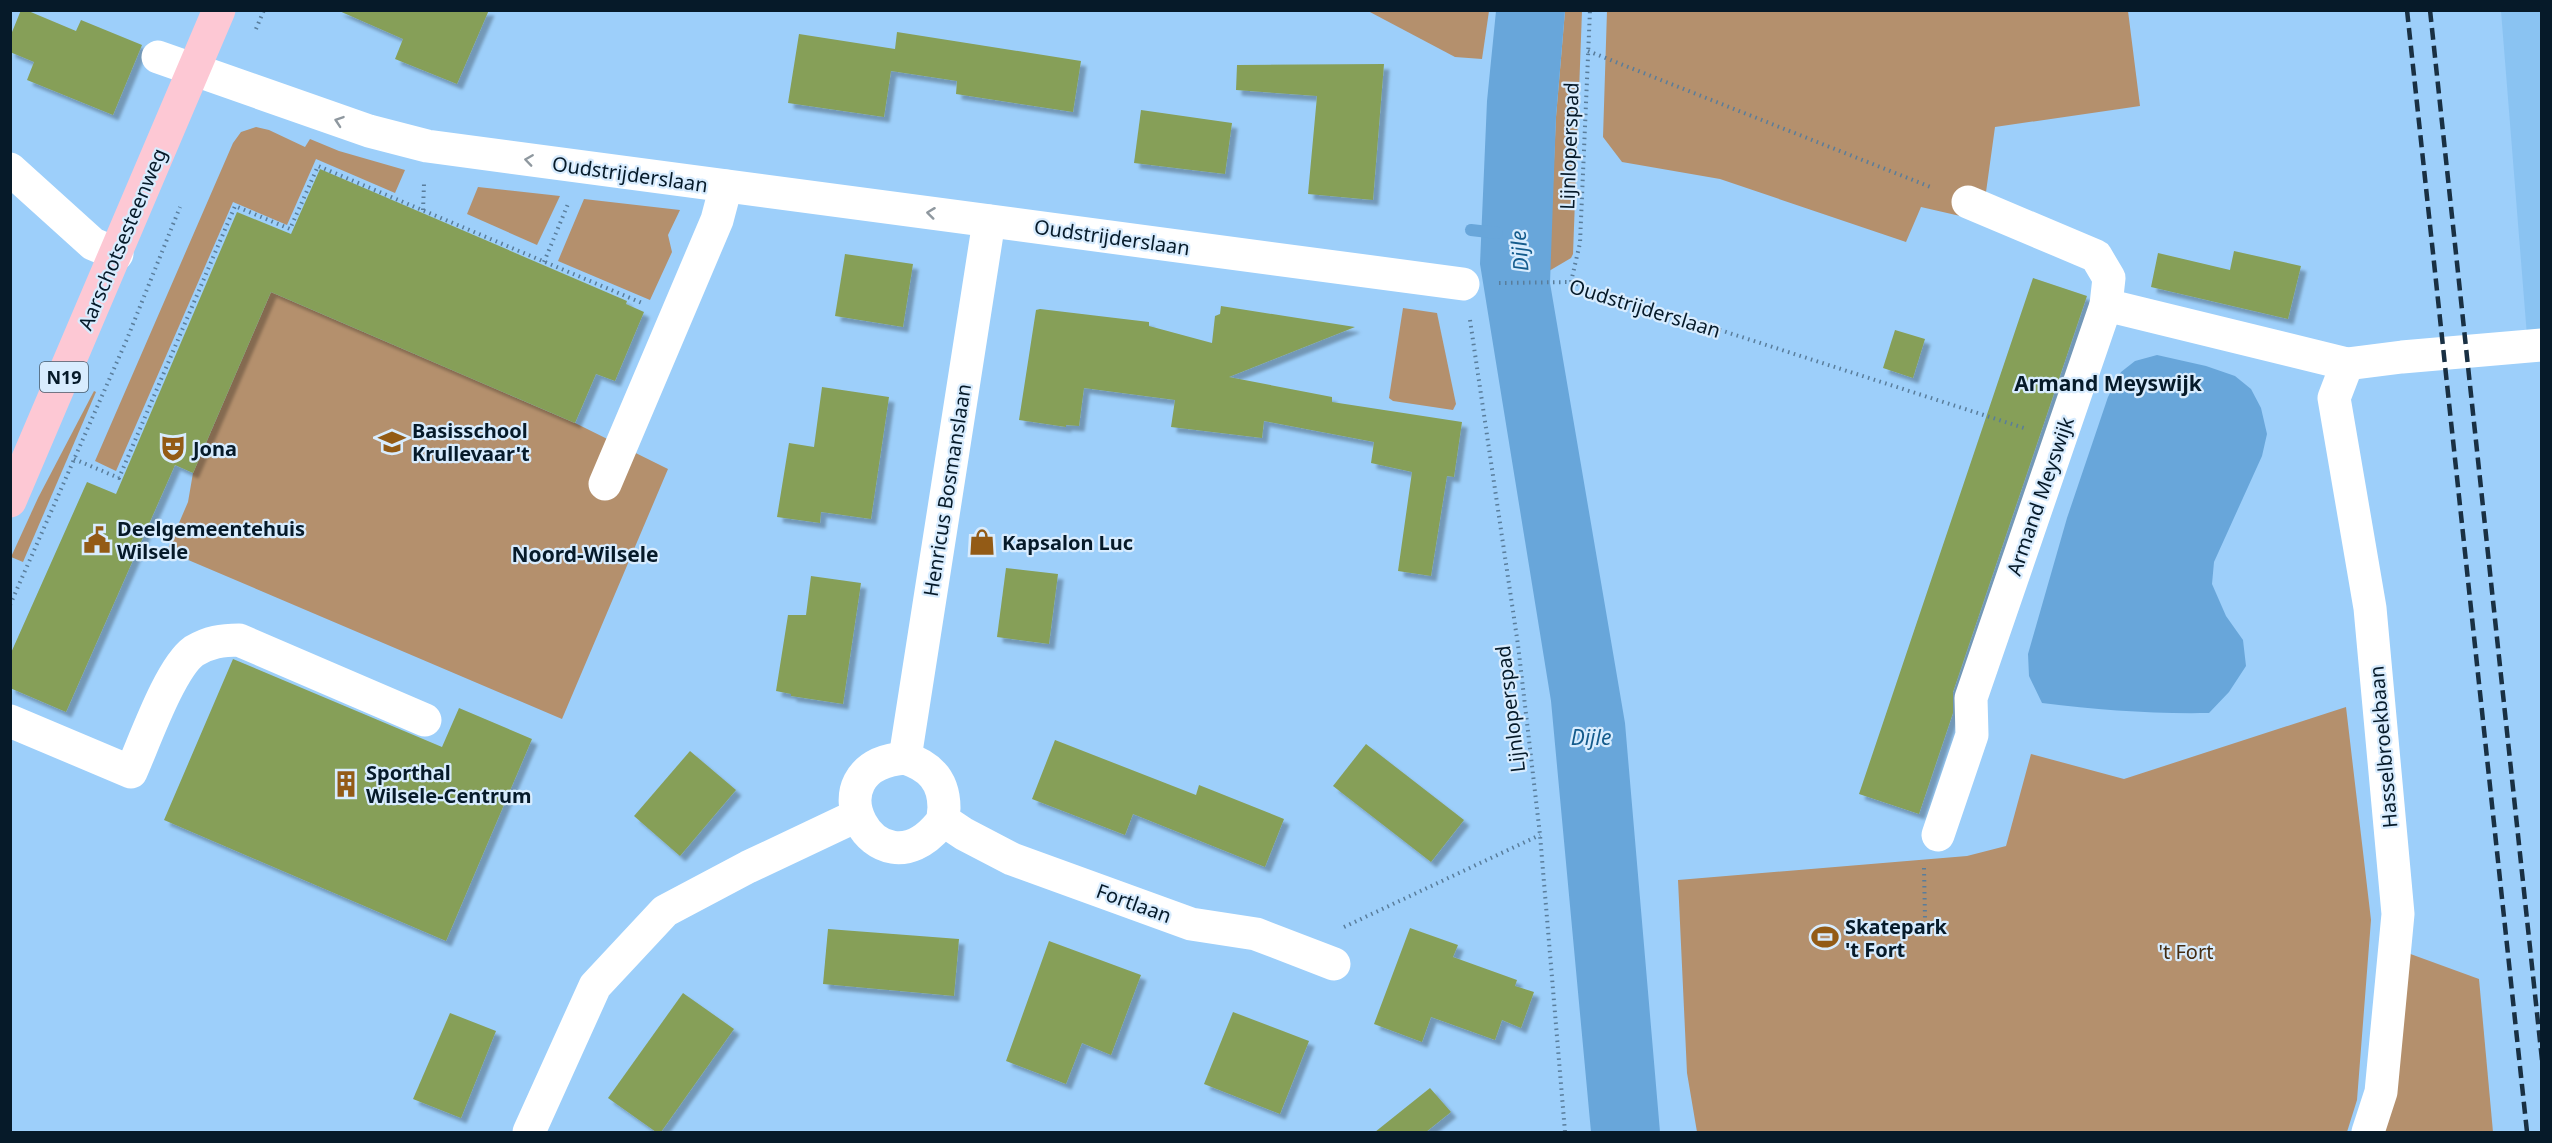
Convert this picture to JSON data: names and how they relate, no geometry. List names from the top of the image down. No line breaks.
{"streets":{"main road":["Aarschotsesteenweg","N19"],"street":["Oudstrijderslaan","Henricus Bosmanslaan","Armand Meyswijk","Hasselbroekbaan","Fortlaan"],"path":["Lijnloperspad"]},"crossings":[["Lijnloperspad","Oudstrijderslaan"],["Oudstrijderslaan","Aarschotsesteenweg"],["Oudstrijderslaan","Henricus Bosmanslaan"],["Oudstrijderslaan","Armand Meyswijk"],["Henricus Bosmanslaan","Fortlaan"]],"districts":["Armand Meyswijk","Noord-Wilsele"],"water":["Dijle"],"parks":["'t Fort"],"places":{"school or university":["Basisschool Krullevaar't"],"theatre":["Jona"],"public building":["Deelgemeentehuis Wilsele"],"shop":["Kapsalon Luc"],"building":["Sporthal Wilsele-Centrum"],"sports":["Skatepark 't Fort"]}}
